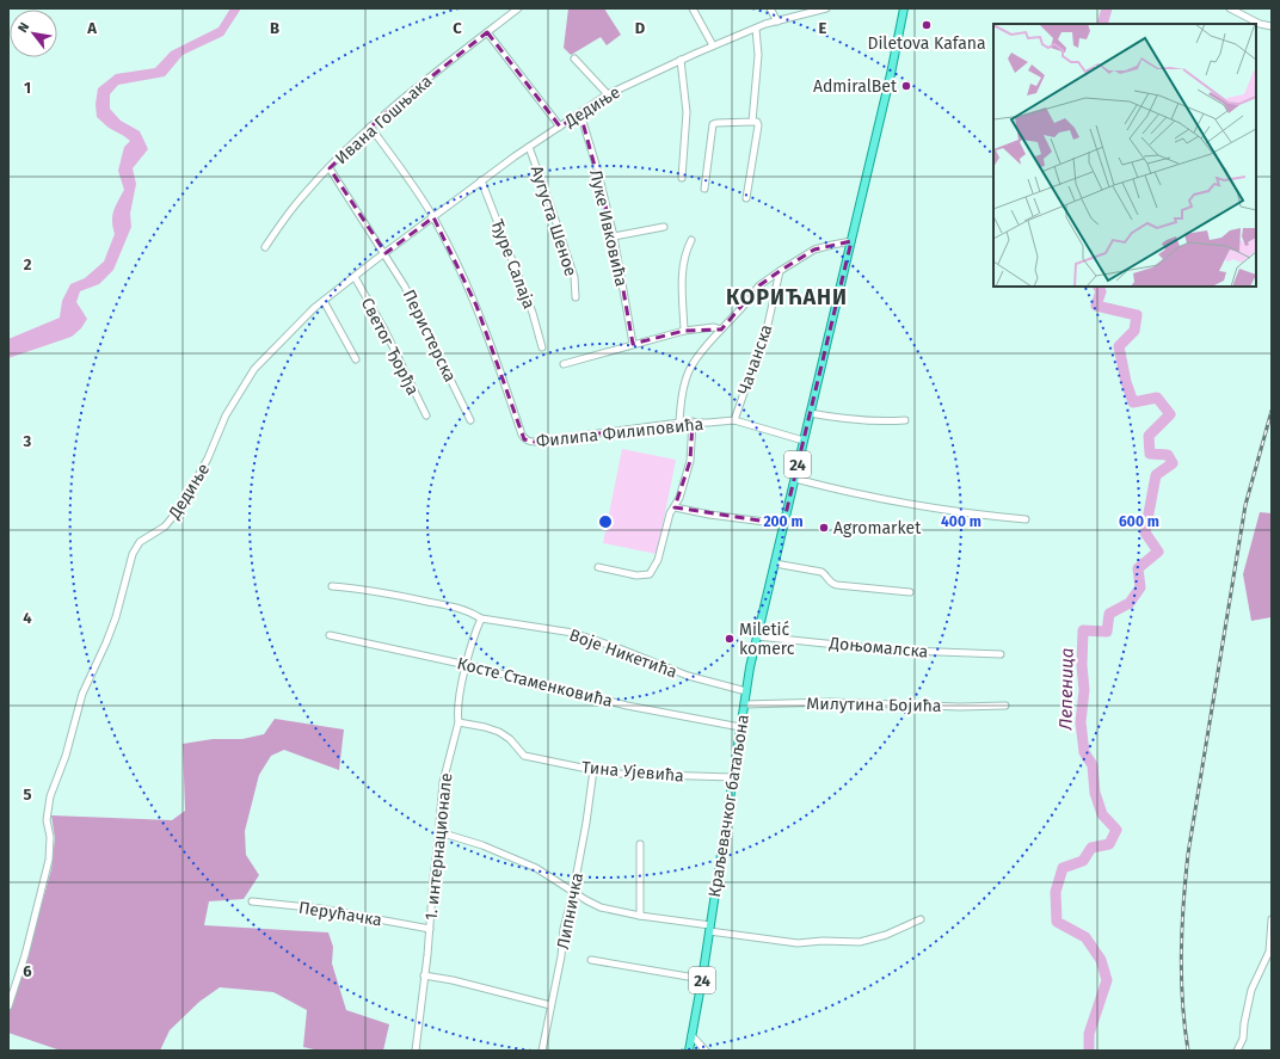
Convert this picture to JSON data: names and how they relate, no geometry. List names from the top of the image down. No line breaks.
{"streets":{"main road":["24","Краљевачког батаљона"],"street":["Дедиње","Ивана Гошњака","Аугуста Шеное","Луке Ивковића","Ђуре Салаја","Перистерска","Светог Ђорђа","Чачанска","Филипа Филиповића","Доњомалска","Воје Никетића","Косте Стаменковића","Милутина Бојића","Тина Ујевића","1. интернационале","Липничка","Перућачка"]},"crossings":[["Дедиње","Аугуста Шеное"],["Дедиње","Луке Ивковића"],["Дедиње","Ђуре Салаја"],["Дедиње","Перистерска"],["Дедиње","Светог Ђорђа"],["Дедиње","Филипа Филиповића"],["Чачанска","Филипа Филиповића"],["Филипа Филиповића","Краљевачког батаљона"],["Доњомалска","Краљевачког батаљона"],["Воје Никетића","Краљевачког батаљона"],["Воје Никетића","1. интернационале"],["Косте Стаменковића","Краљевачког батаљона"],["Косте Стаменковића","1. интернационале"],["Милутина Бојића","Краљевачког батаљона"],["Тина Ујевића","Краљевачког батаљона"],["Тина Ујевића","1. интернационале"],["Тина Ујевића","Липничка"],["1. интернационале","Перућачка"]],"districts":["КОРИЋАНИ"],"water":["Лепеница"],"places":["Diletova Kafana","AdmiralBet","Agromarket","Miletić komerc"],"north":"top left","grid":{"columns":["A","B","C","D","E"],"rows":["1","2","3","4","5","6"]},"rings":["200 m","400 m","600 m"]}
